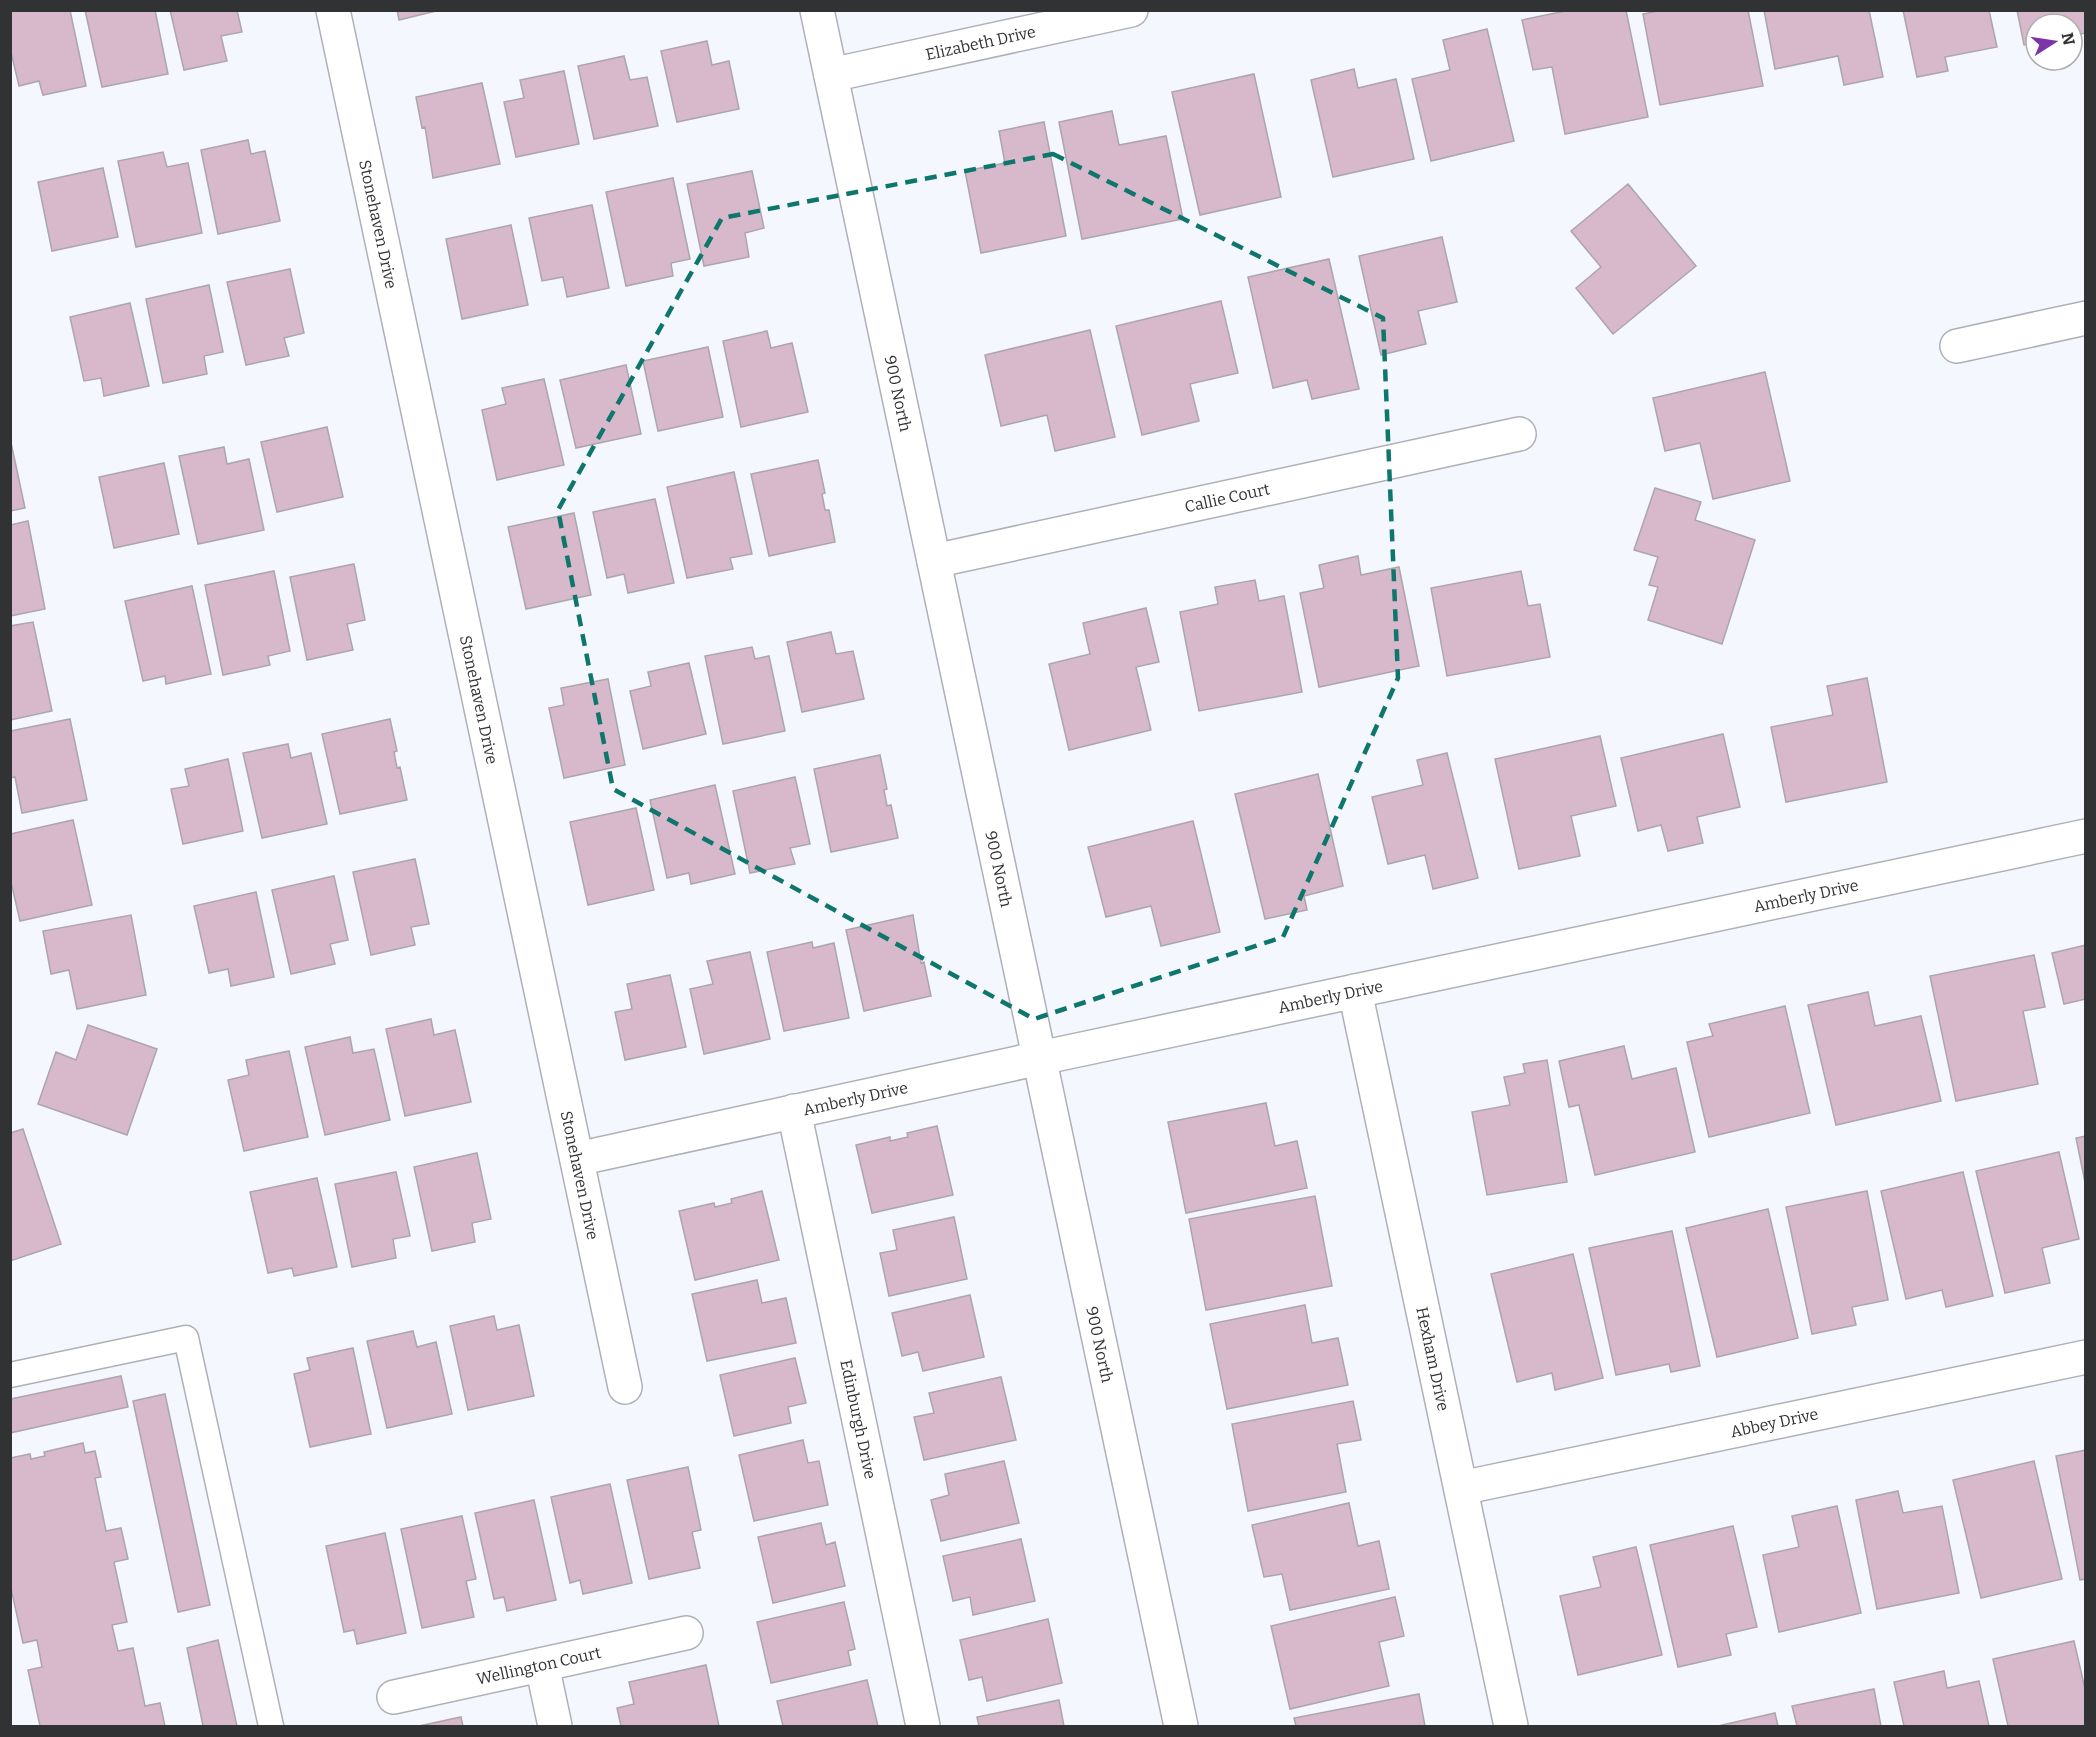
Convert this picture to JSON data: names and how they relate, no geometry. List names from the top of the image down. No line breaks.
{"streets":{"street":["Elizabeth Drive","Stonehaven Drive","900 North","Callie Court","Amberly Drive","Hexham Drive","Edinburgh Drive","Abbey Drive","Wellington Court"]},"crossings":[["Elizabeth Drive","900 North"],["Stonehaven Drive","Amberly Drive"],["900 North","Callie Court"],["900 North","Amberly Drive"],["Amberly Drive","Hexham Drive"],["Amberly Drive","Edinburgh Drive"],["Hexham Drive","Abbey Drive"]],"north":"right"}
